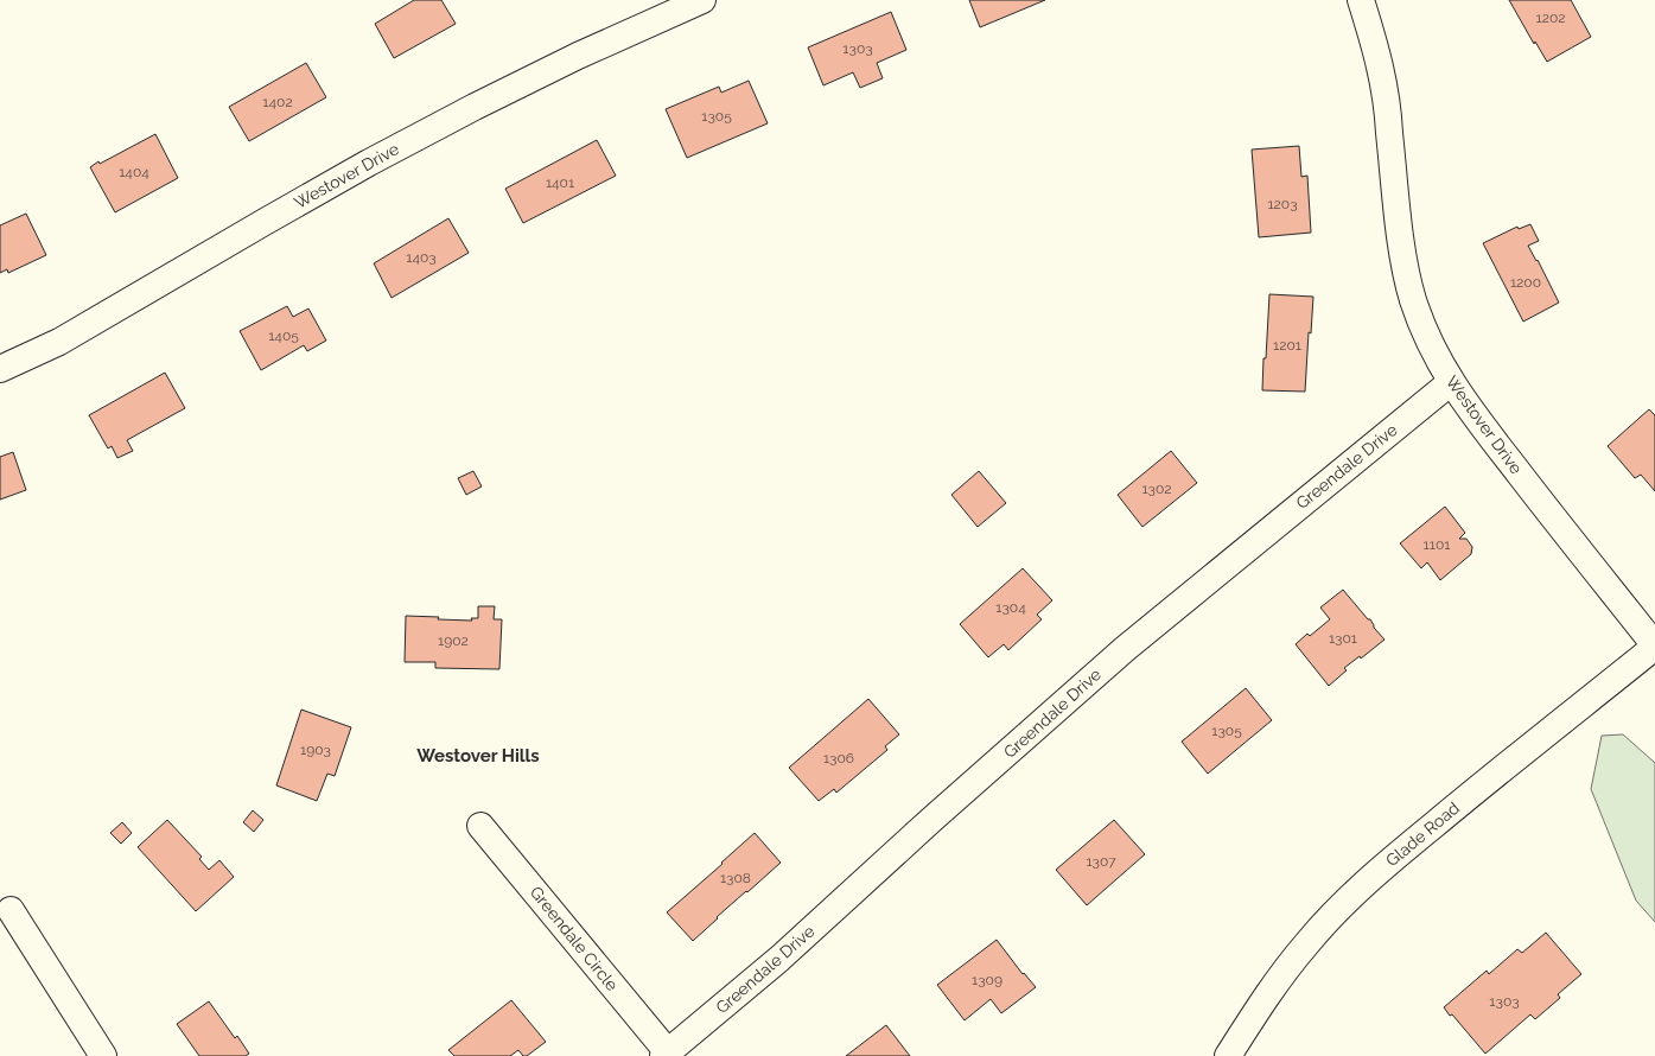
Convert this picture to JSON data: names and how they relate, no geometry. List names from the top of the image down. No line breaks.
{"streets":{"street":["Westover Drive","Greendale Drive","Glade Road","Greendale Circle"]},"crossings":[["Westover Drive","Greendale Drive"],["Westover Drive","Glade Road"],["Greendale Drive","Greendale Circle"]],"districts":["Westover Hills"],"house_numbers":["1202","1303","1402","1305","1404","1401","1203","1403","1200","1405","1201","1302","1101","1304","1301","1902","1305","1903","1306","1307","1308","1309","1303"]}
